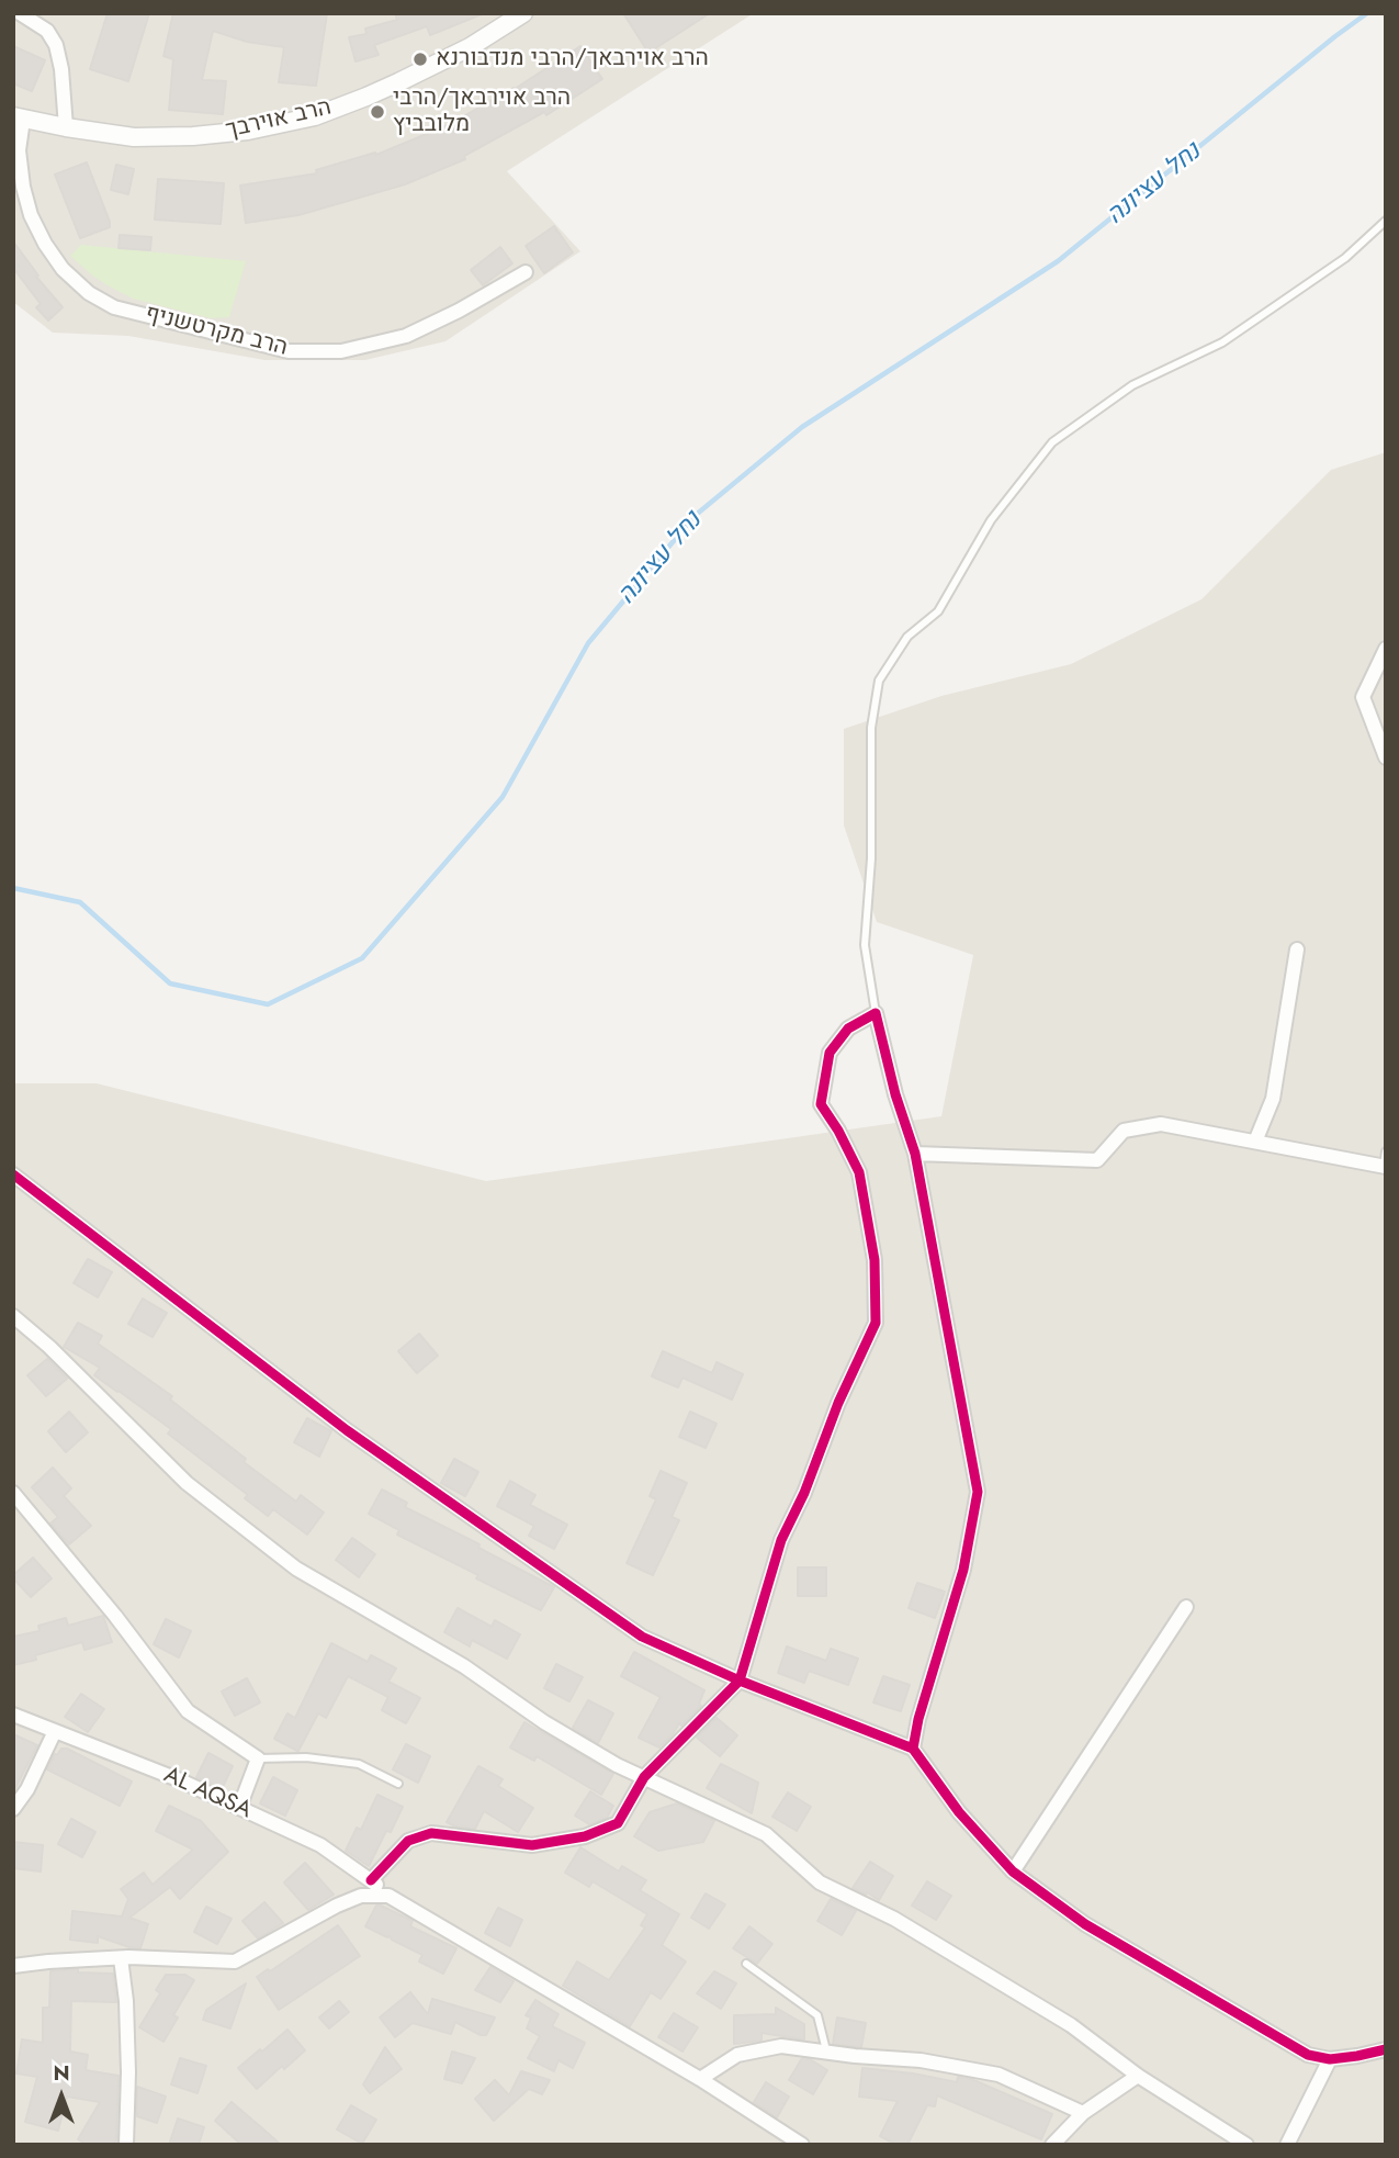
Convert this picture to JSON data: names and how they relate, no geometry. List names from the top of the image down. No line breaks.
{"streets":{"street":["הרב אוירבך","הרב מקרטשניף","AL AQSA"]},"crossings":[["הרב אוירבך","הרב מקרטשניף"]],"water":["נחל עציונה"],"places":["הרב אוירבאך/הרבי מנדבורנא","הרב אוירבאך/הרבי מלובביץ"],"north":"top"}
